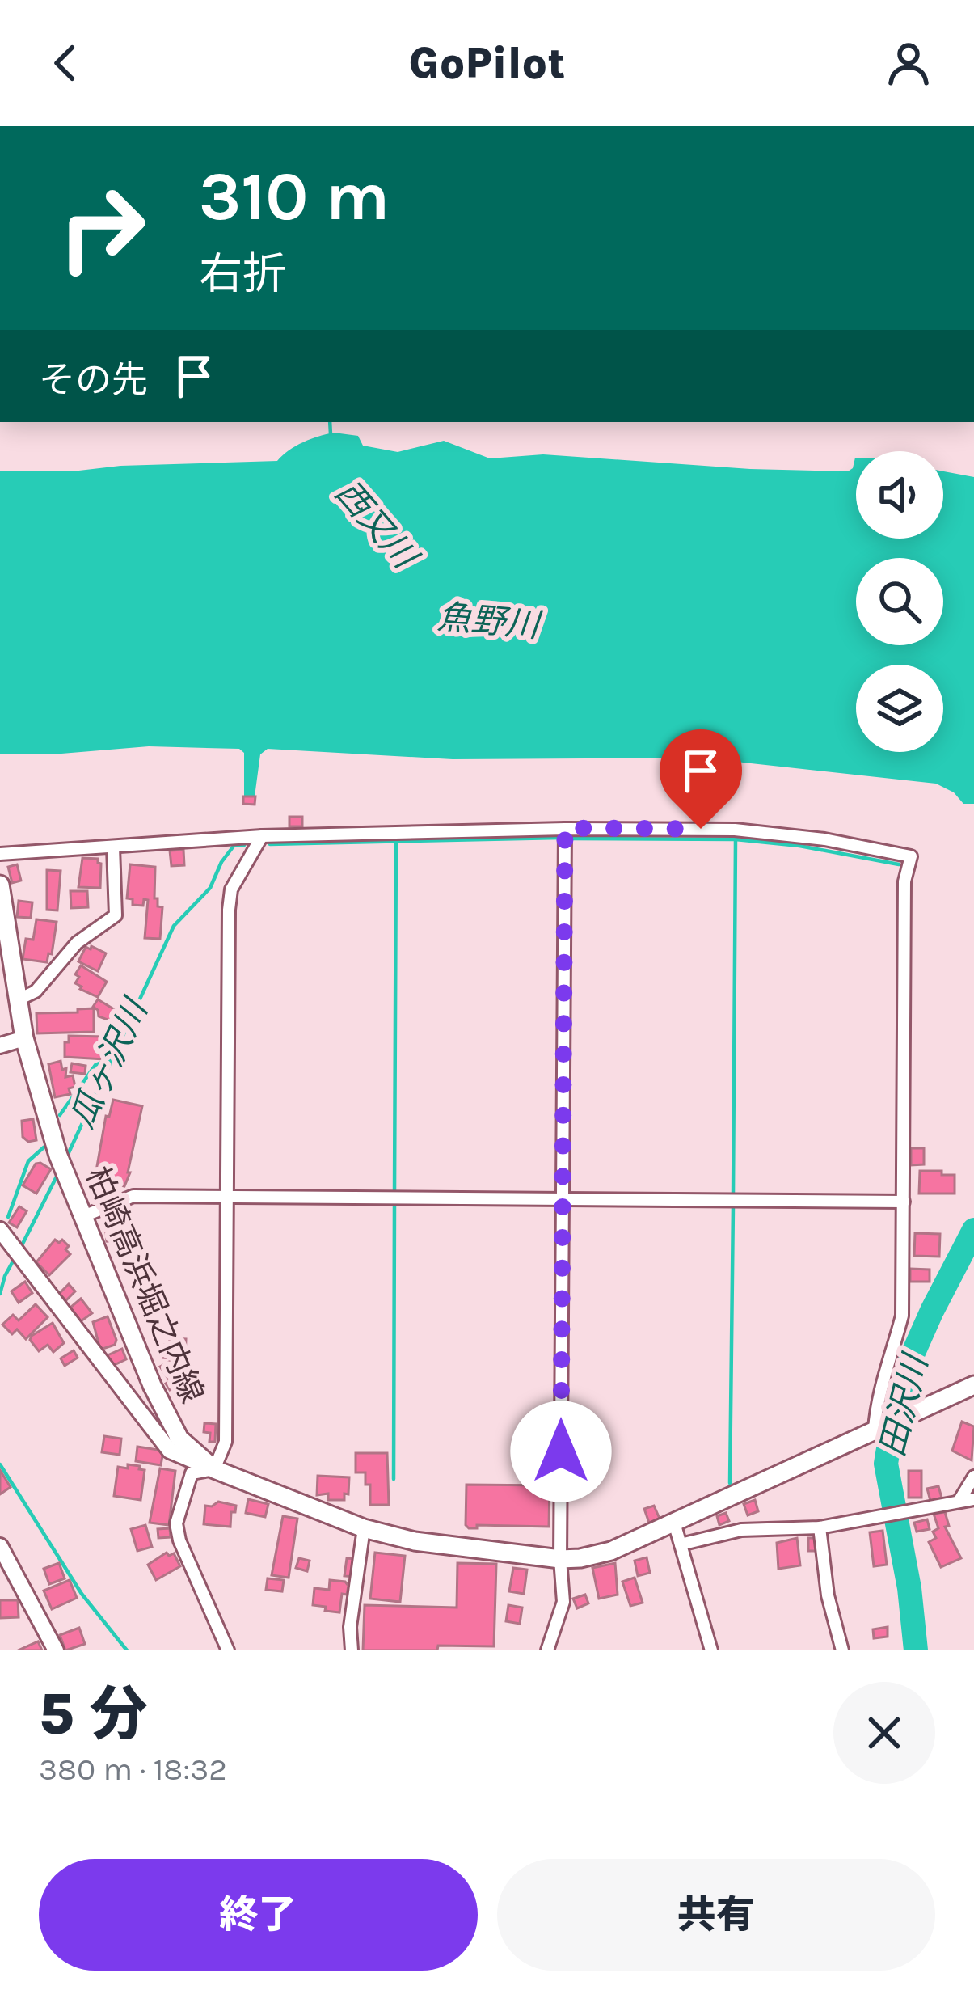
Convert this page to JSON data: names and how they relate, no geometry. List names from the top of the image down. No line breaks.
{"streets":{"main road":["柏崎高浜堀之内線"]},"water":["西又川","魚野川","瓜ヶ沢川","田沢川"],"page":{"header":"GoPilot","turn":["310 m","右折"],"then":"その先","heading":["5 分","380 m · 18:32"],"buttons":["終了","共有"]}}
